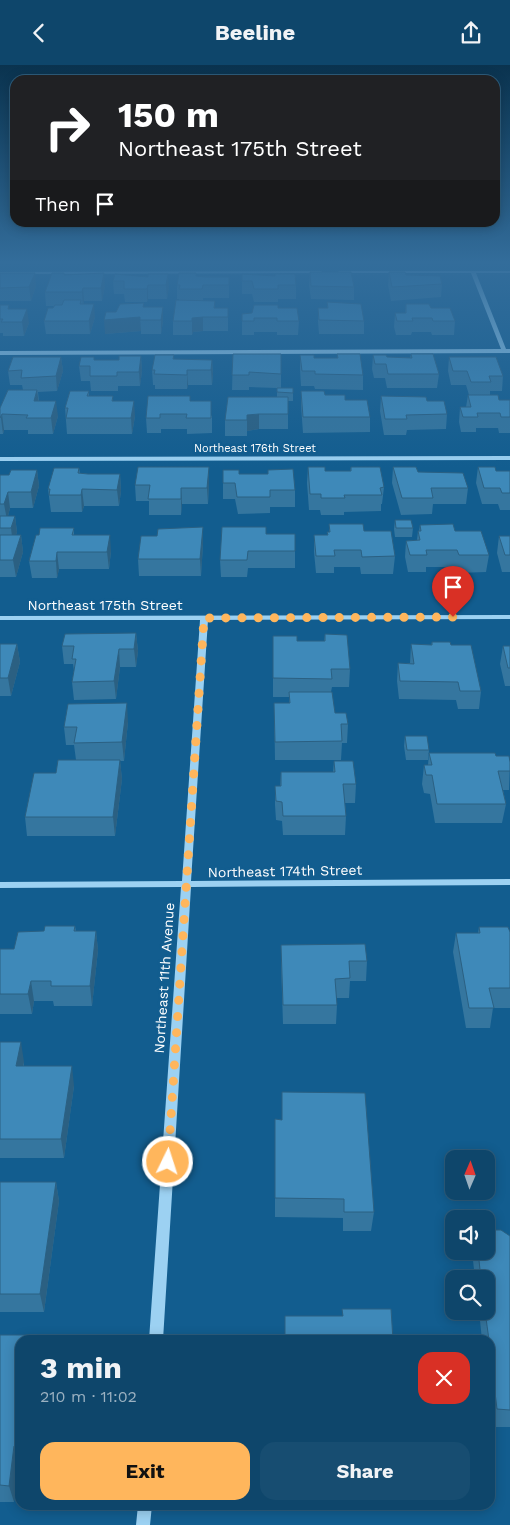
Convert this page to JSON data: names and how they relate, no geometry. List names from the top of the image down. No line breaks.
{"streets":{"street":["Northeast 176th Street","Northeast 175th Street","Northeast 174th Street","Northeast 11th Avenue"]},"crossings":[["Northeast 175th Street","Northeast 11th Avenue"],["Northeast 174th Street","Northeast 11th Avenue"]],"north":"top","page":{"header":"Beeline","turn":["150 m","Northeast 175th Street"],"then":"Then","heading":["3 min","210 m · 11:02"],"buttons":["Exit","Share"]}}
